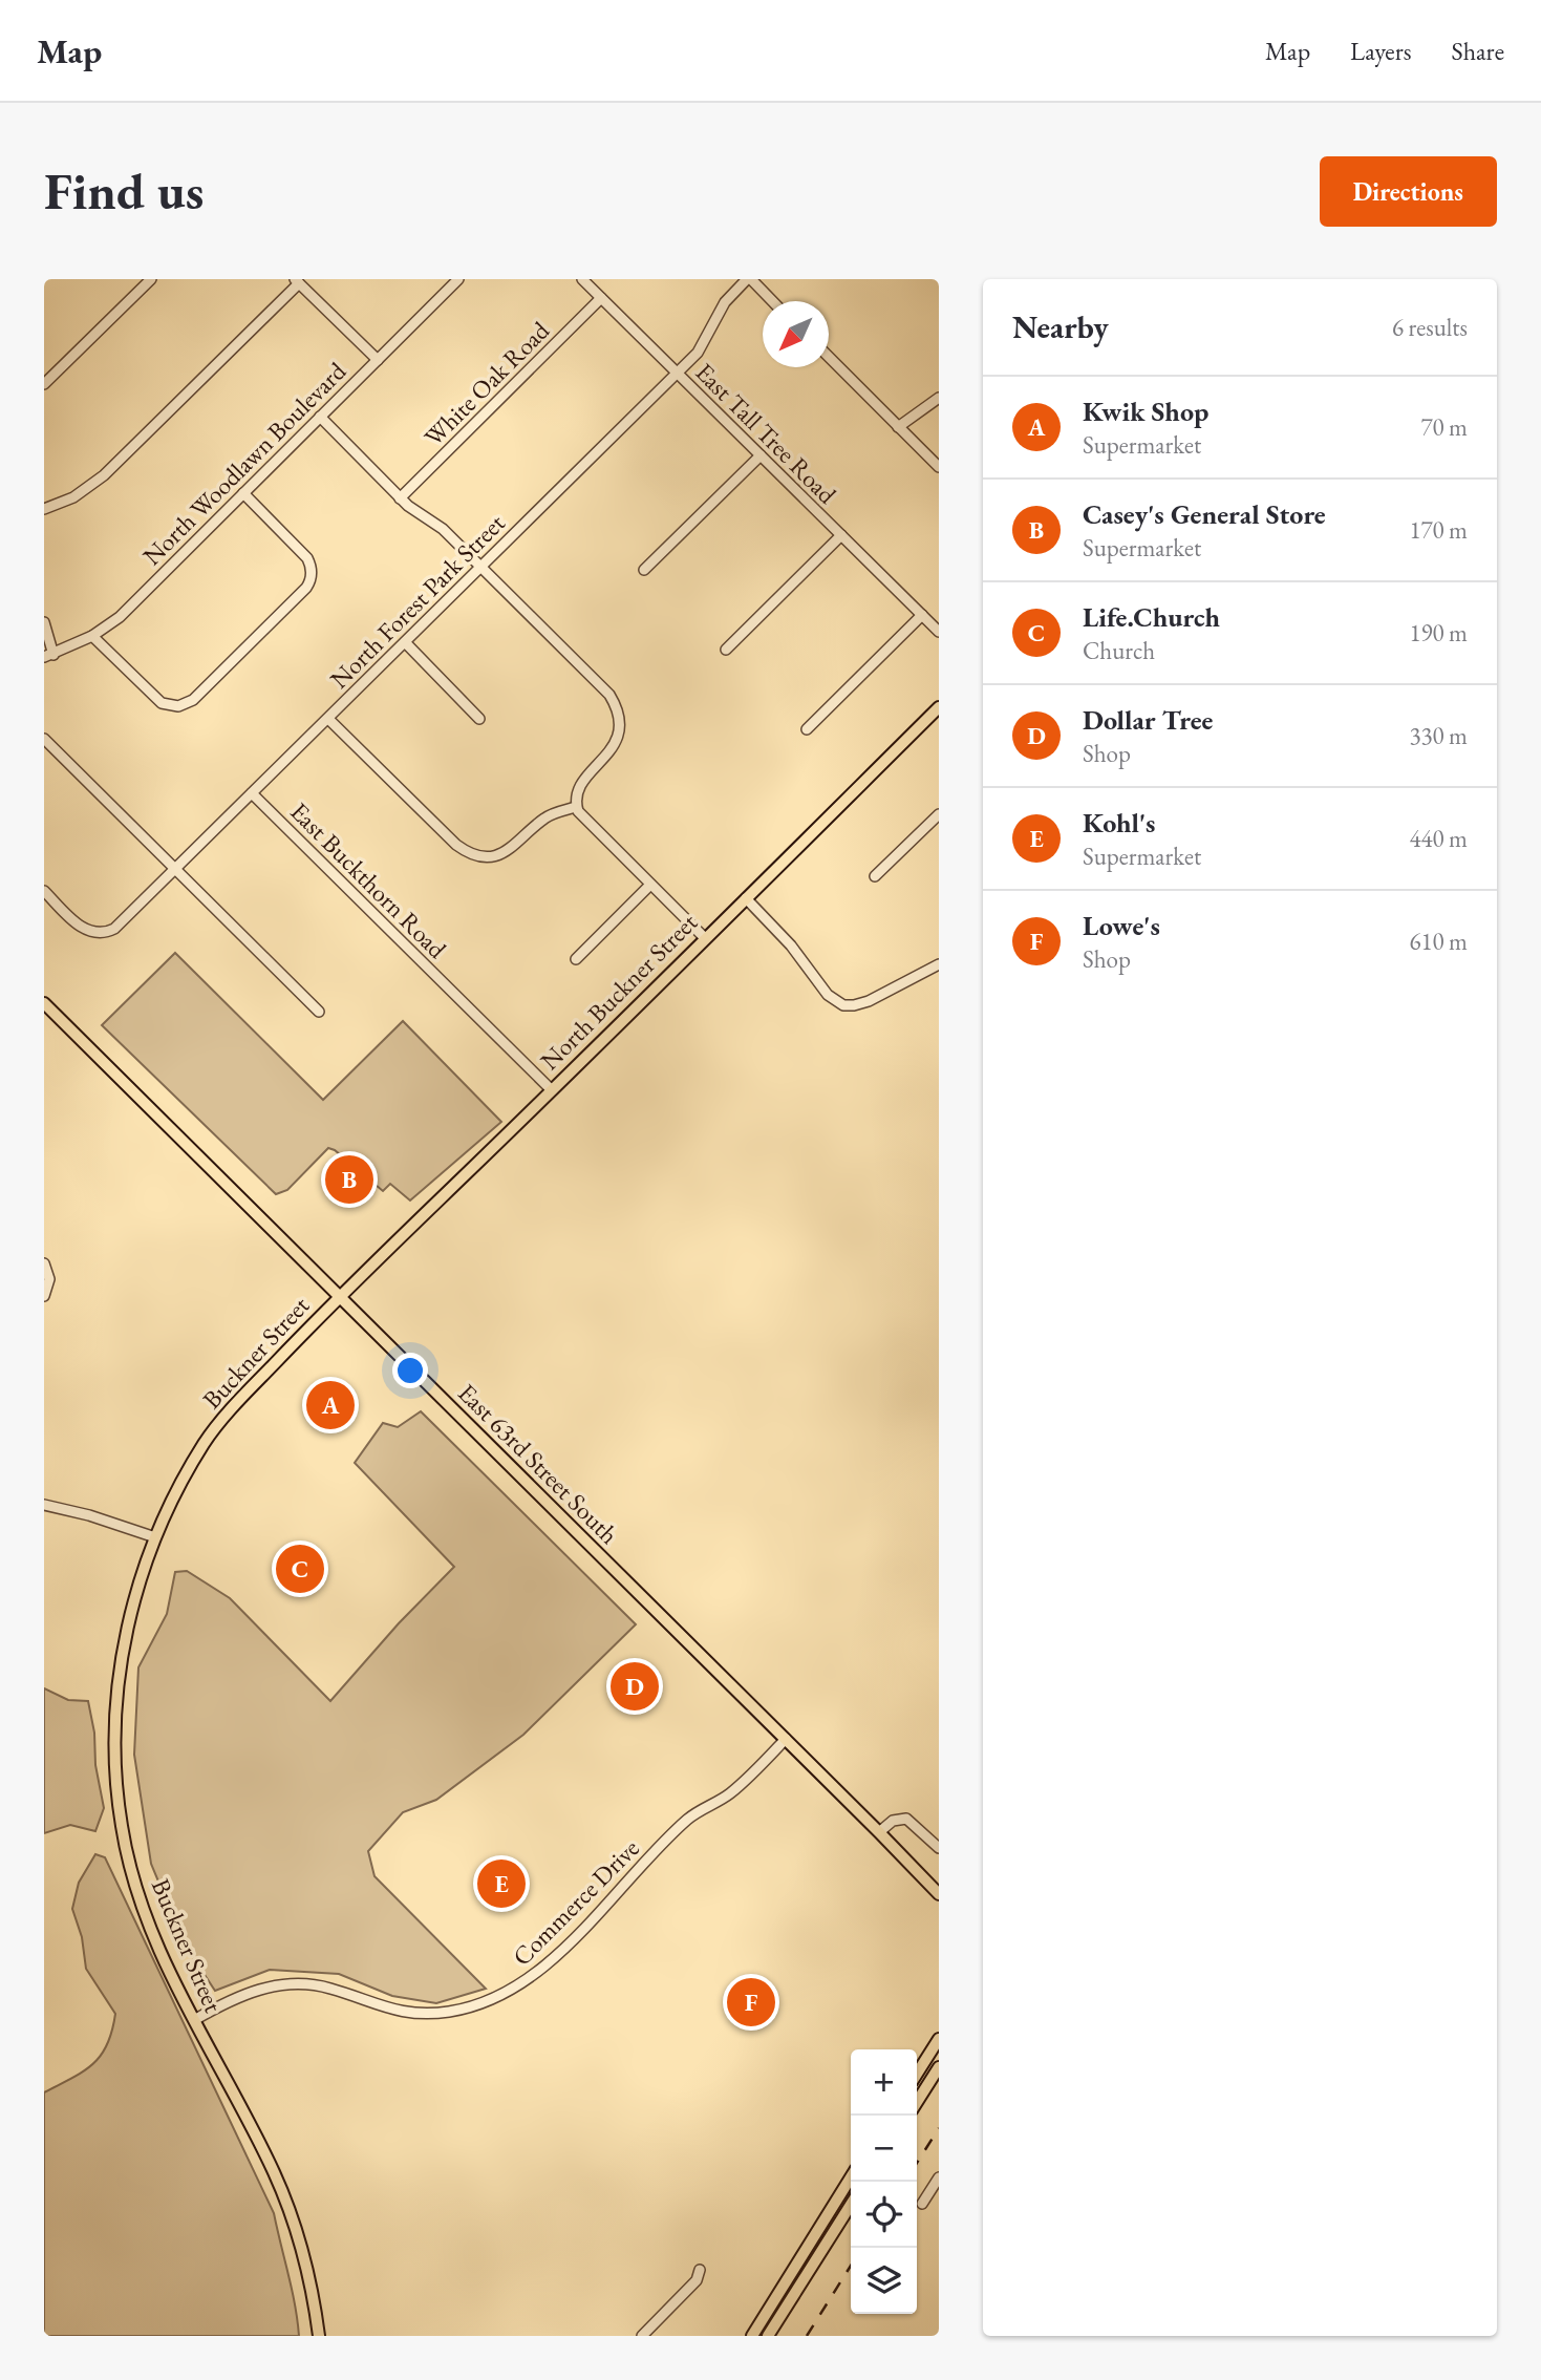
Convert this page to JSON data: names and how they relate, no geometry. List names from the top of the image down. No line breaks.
{"streets":{"main road":["North Buckner Street","Buckner Street","East 63rd Street South"],"street":["White Oak Road","East Tall Tree Road","North Woodlawn Boulevard","North Forest Park Street","East Buckthorn Road","Commerce Drive"]},"crossings":[["White Oak Road","East Tall Tree Road"],["East Tall Tree Road","North Forest Park Street"],["North Forest Park Street","East Buckthorn Road"],["East Buckthorn Road","North Buckner Street"],["North Buckner Street","Buckner Street"],["North Buckner Street","East 63rd Street South"],["Buckner Street","Commerce Drive"],["East 63rd Street South","Commerce Drive"]],"north":"bottom left","page":{"header":"Map","nav":["Map","Layers","Share"],"buttons":"Directions","title":"Find us","heading":["Nearby","6 results"],"list":[{"mark":"A","name":"Kwik Shop","note":"Supermarket","value":"70 m"},{"mark":"B","name":"Casey's General Store","note":"Supermarket","value":"170 m"},{"mark":"C","name":"Life.Church","note":"Church","value":"190 m"},{"mark":"D","name":"Dollar Tree","note":"Shop","value":"330 m"},{"mark":"E","name":"Kohl's","note":"Supermarket","value":"440 m"},{"mark":"F","name":"Lowe's","note":"Shop","value":"610 m"}],"pins":["B","A","C","D","E","F"],"map_buttons":["+","−"]}}
